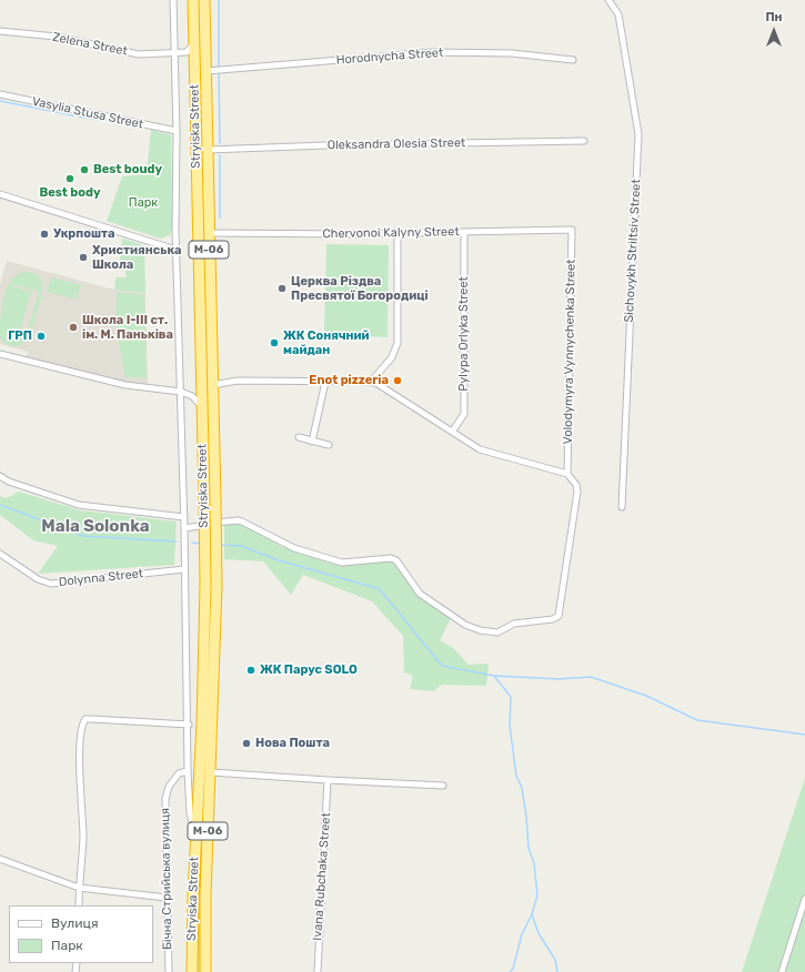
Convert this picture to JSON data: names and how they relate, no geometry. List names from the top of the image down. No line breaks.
{"streets":{"highway":["Stryiska Street","М-06"],"street":["Zelena Street","Horodnycha Street","Vasylia Stusa Street","Oleksandra Olesia Street","Chervonoi Kalyny Street","Sichovykh Striltsiv Street","Pylypa Orlyka Street","Volodymyra Vynnychenka Street","Dolynna Street","Ivana Rubchaka Street","Бічна Стрийська вулиця"]},"crossings":[["Horodnycha Street","Stryiska Street"],["Stryiska Street","Oleksandra Olesia Street"],["Stryiska Street","Chervonoi Kalyny Street"],["Chervonoi Kalyny Street","Pylypa Orlyka Street"],["Chervonoi Kalyny Street","Volodymyra Vynnychenka Street"]],"districts":["Mala Solonka"],"parks":["Парк"],"places":["Best boudy","Best body","Укрпошта","Християнська Школа","Церква Різдва Пресвятої Богородиці","Школа І-ІІІ ст. ім. М. Паньківа","ГРП","ЖК Сонячний майдан","Enot pizzeria","ЖК Парус SOLO","Нова Пошта"],"legend":["Вулиця","Парк"],"north":"top"}
